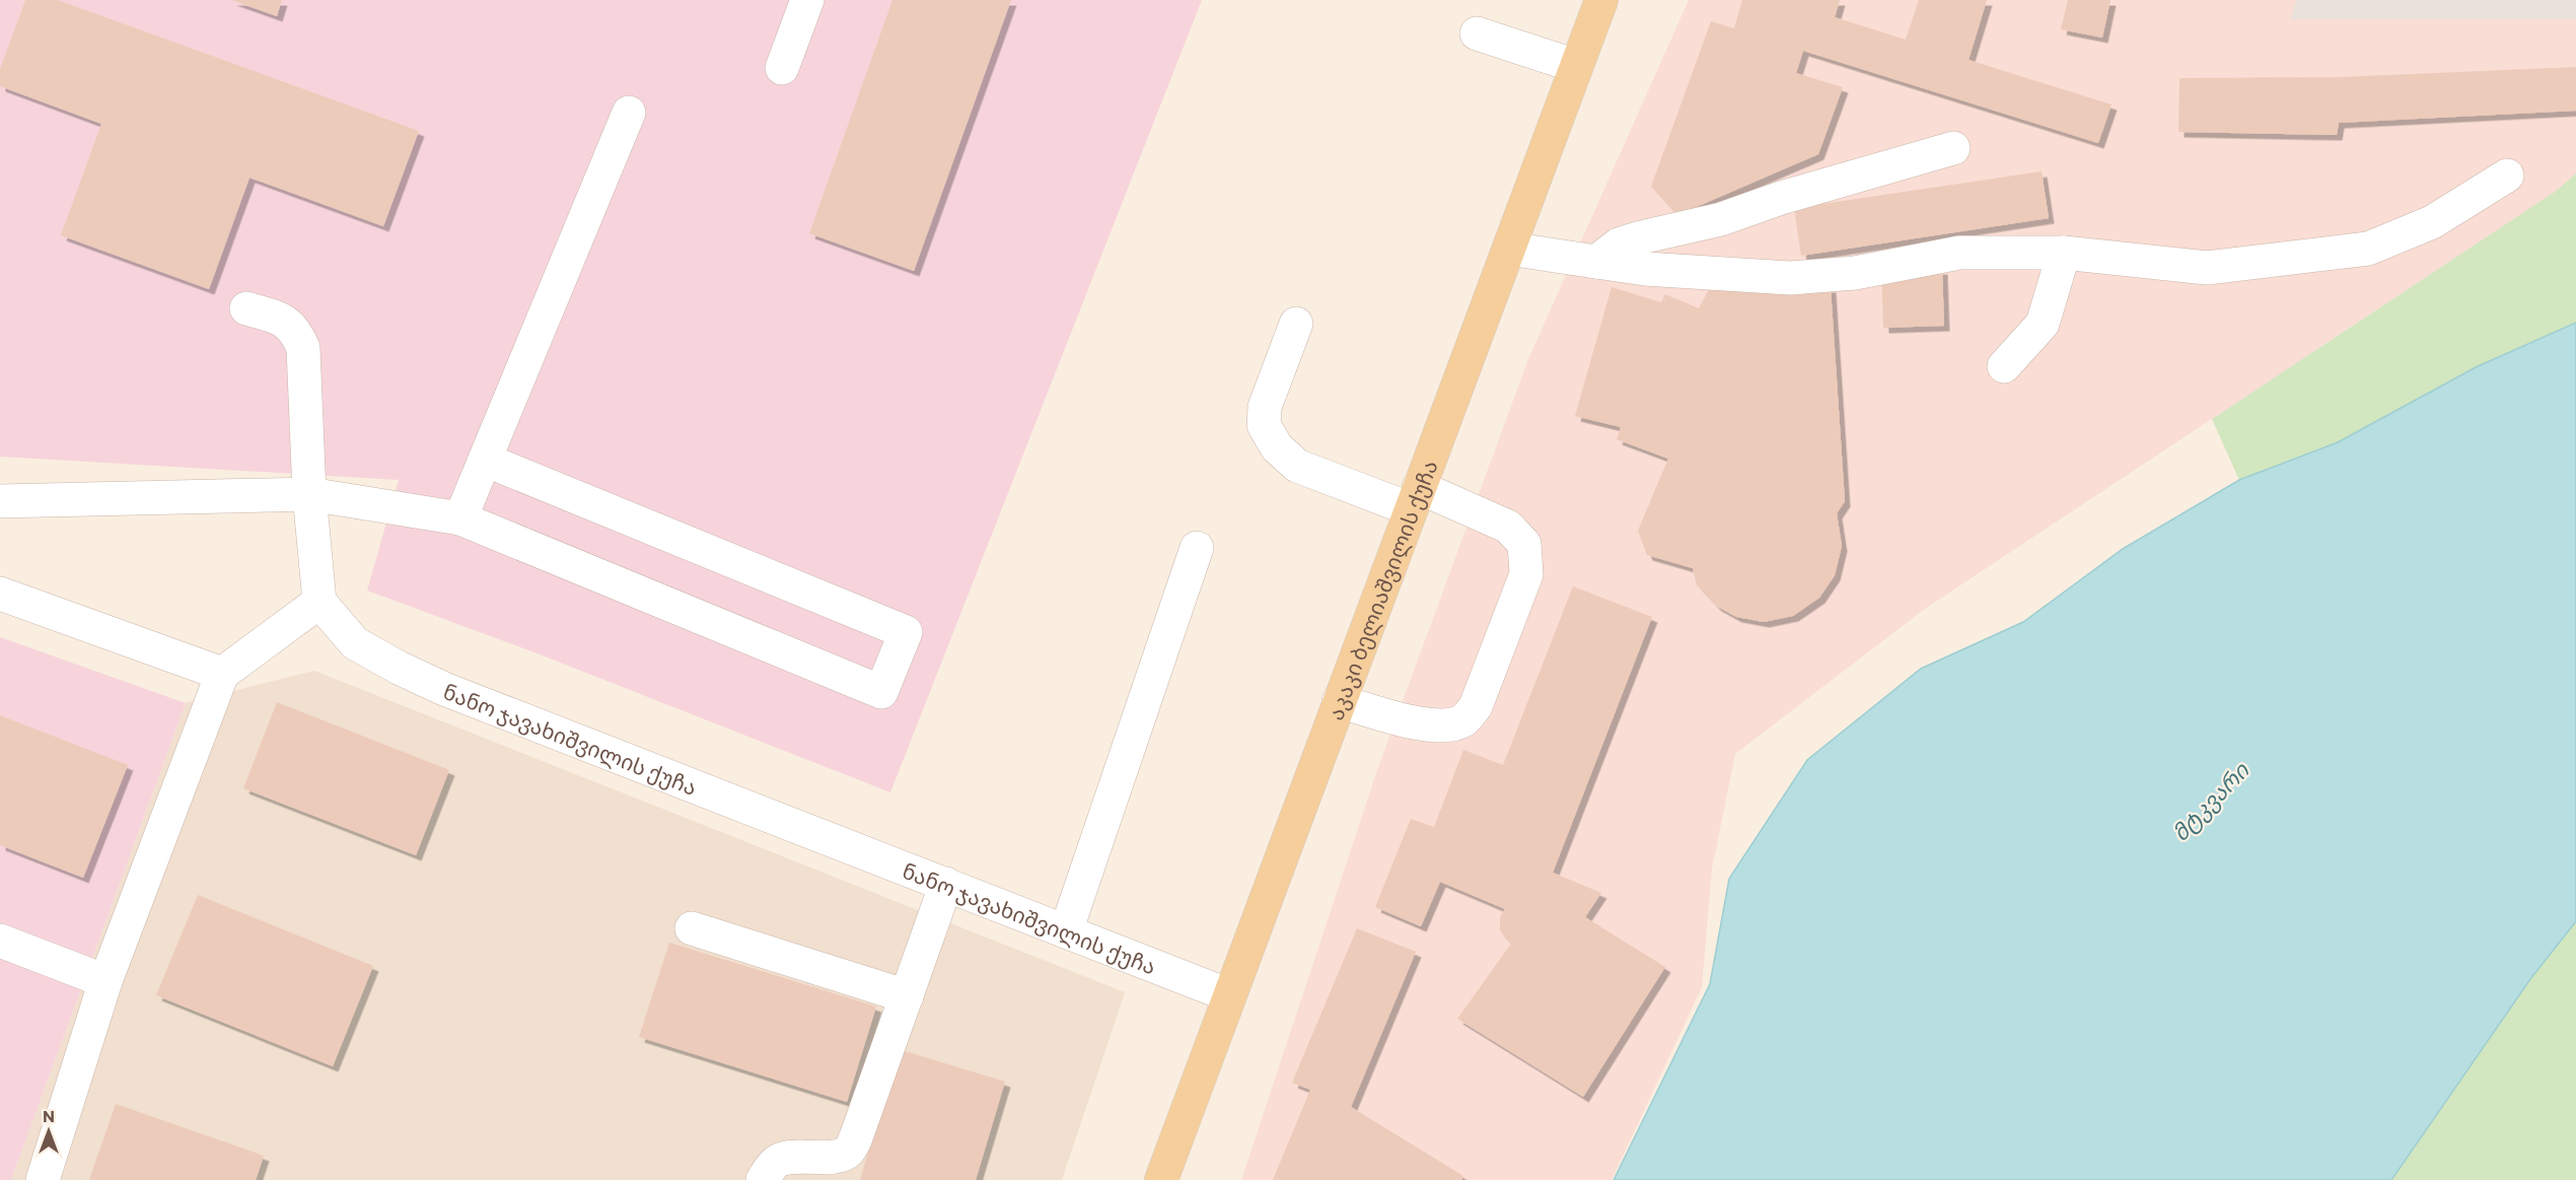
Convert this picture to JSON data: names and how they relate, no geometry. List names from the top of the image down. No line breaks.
{"streets":{"main road":["აკაკი ბელიაშვილის ქუჩა"],"street":["ნანო ჯავახიშვილის ქუჩა"]},"crossings":[["აკაკი ბელიაშვილის ქუჩა","ნანო ჯავახიშვილის ქუჩა"]],"water":["მტკვარი"],"north":"top"}
